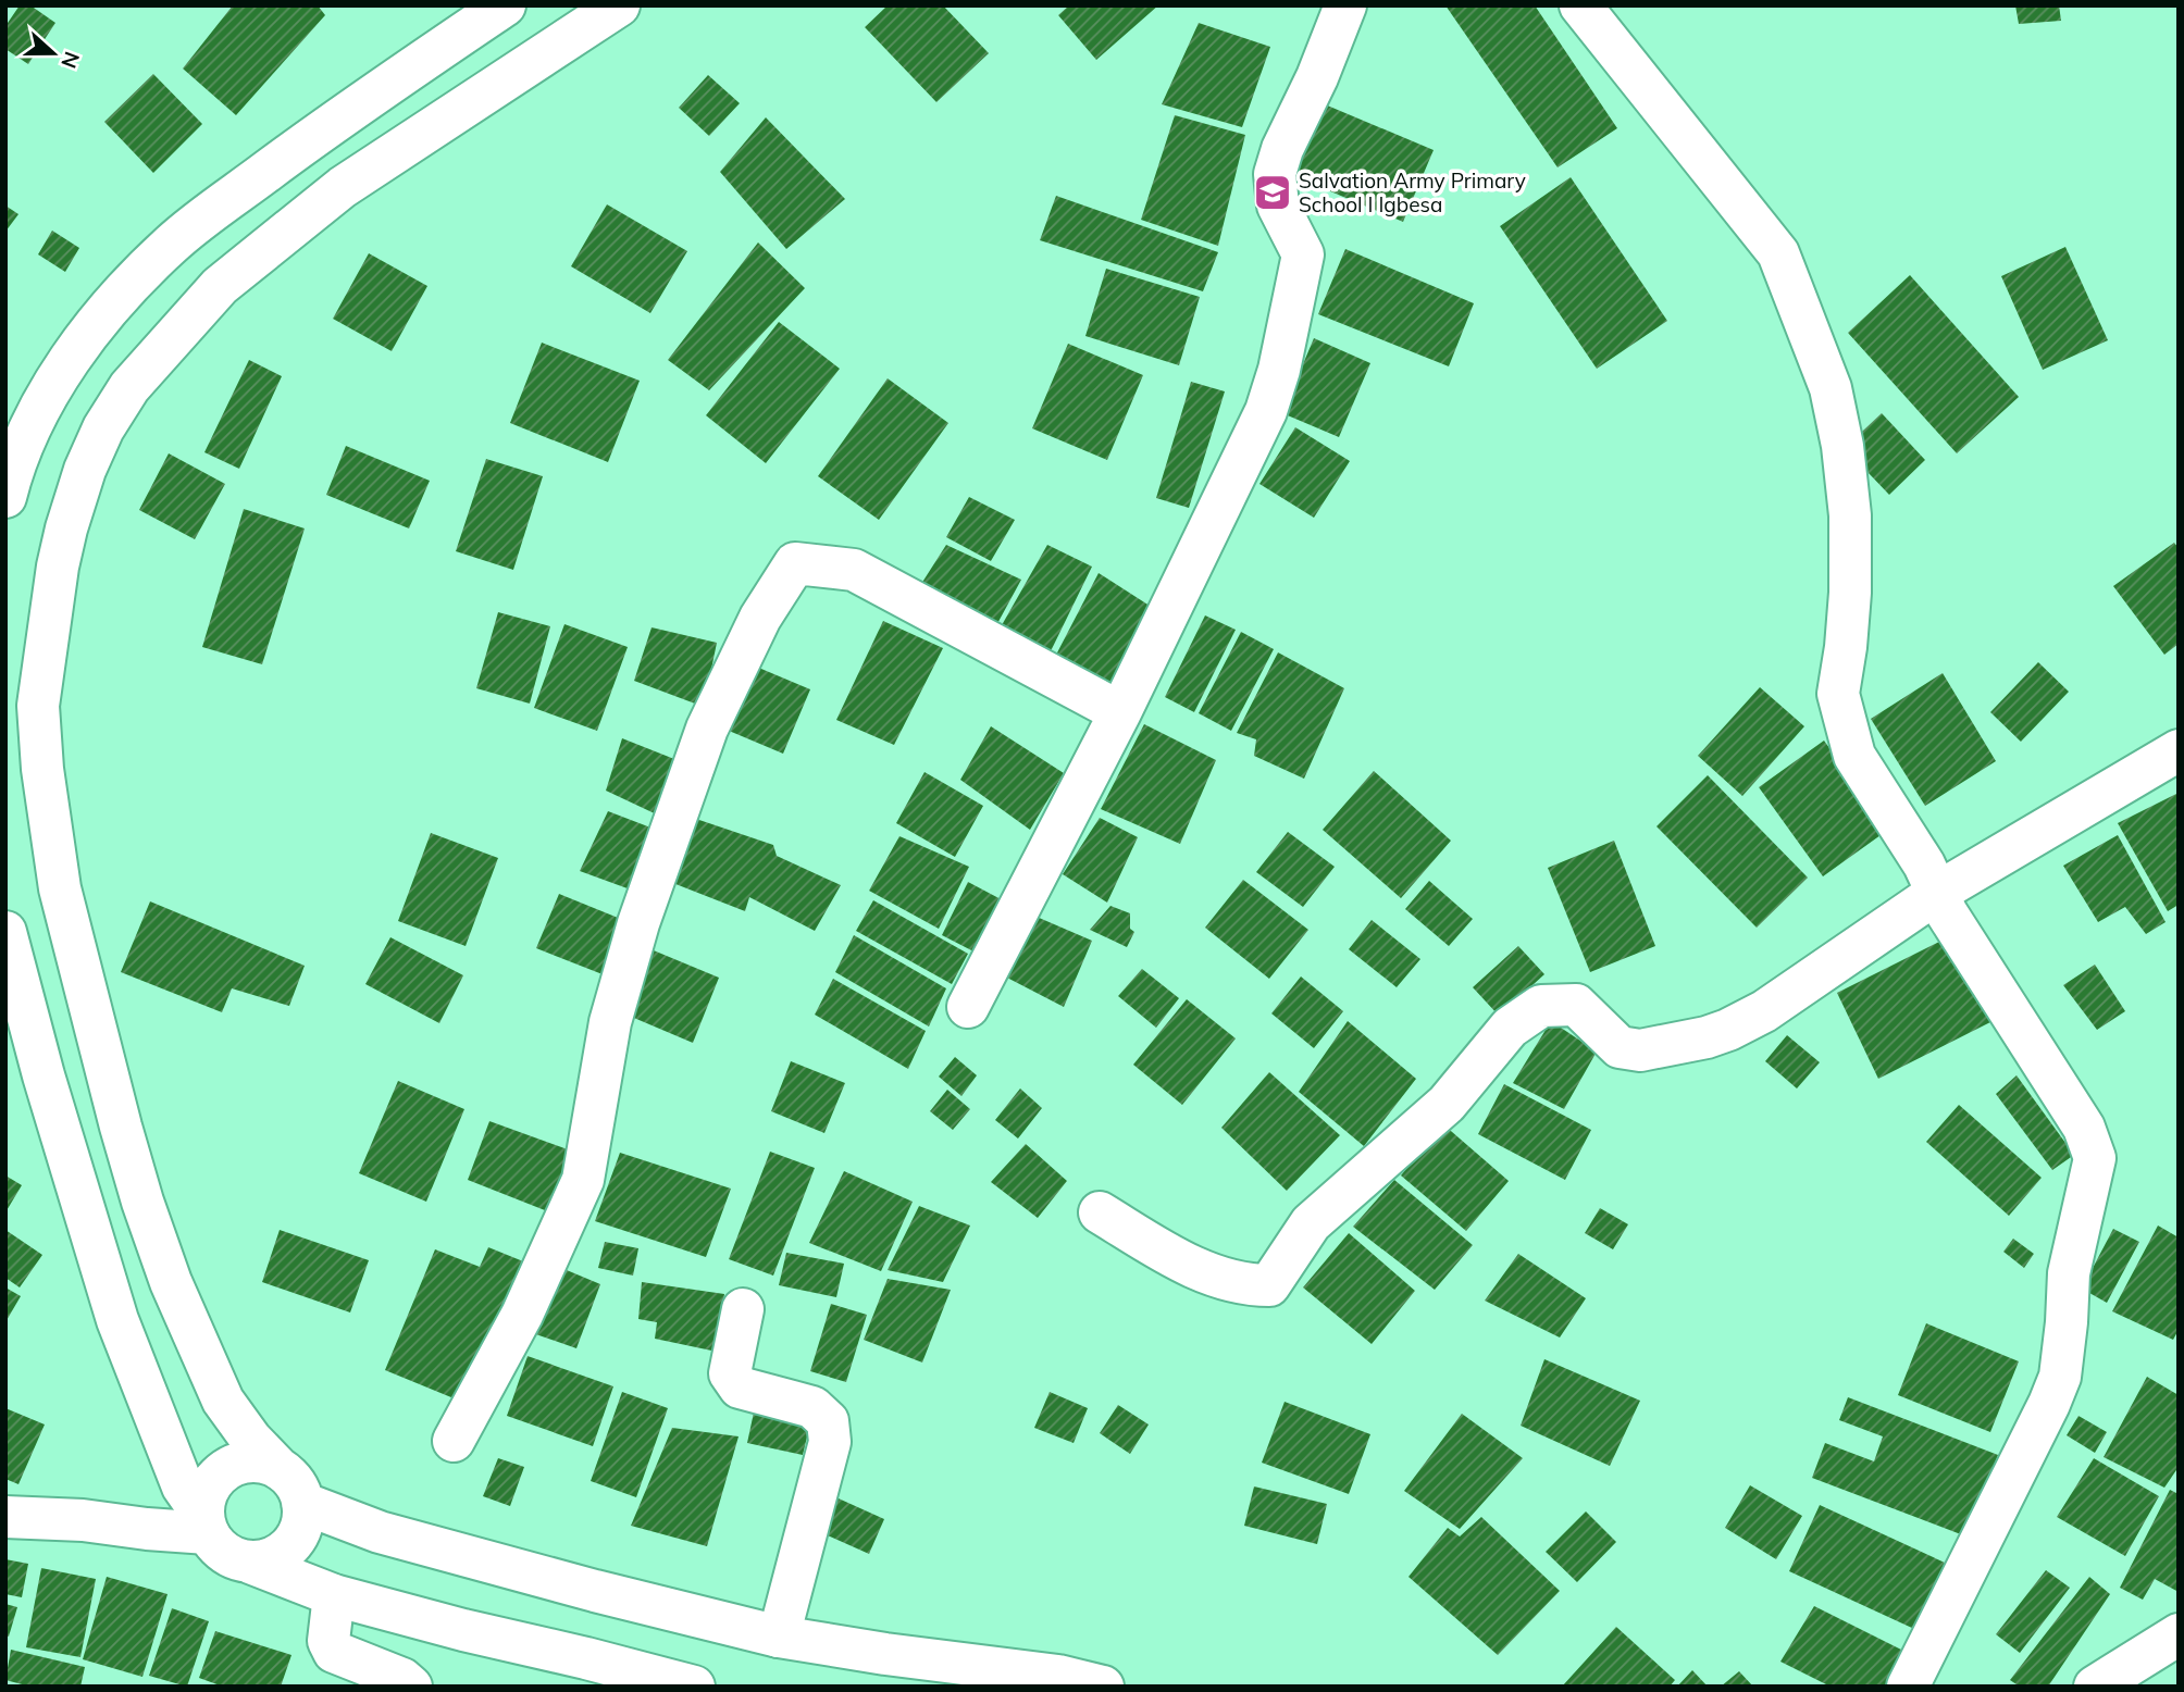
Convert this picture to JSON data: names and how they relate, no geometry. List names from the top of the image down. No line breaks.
{"places":{"school or university":["Salvation Army Primary School I Igbesa"]},"north":"right"}
